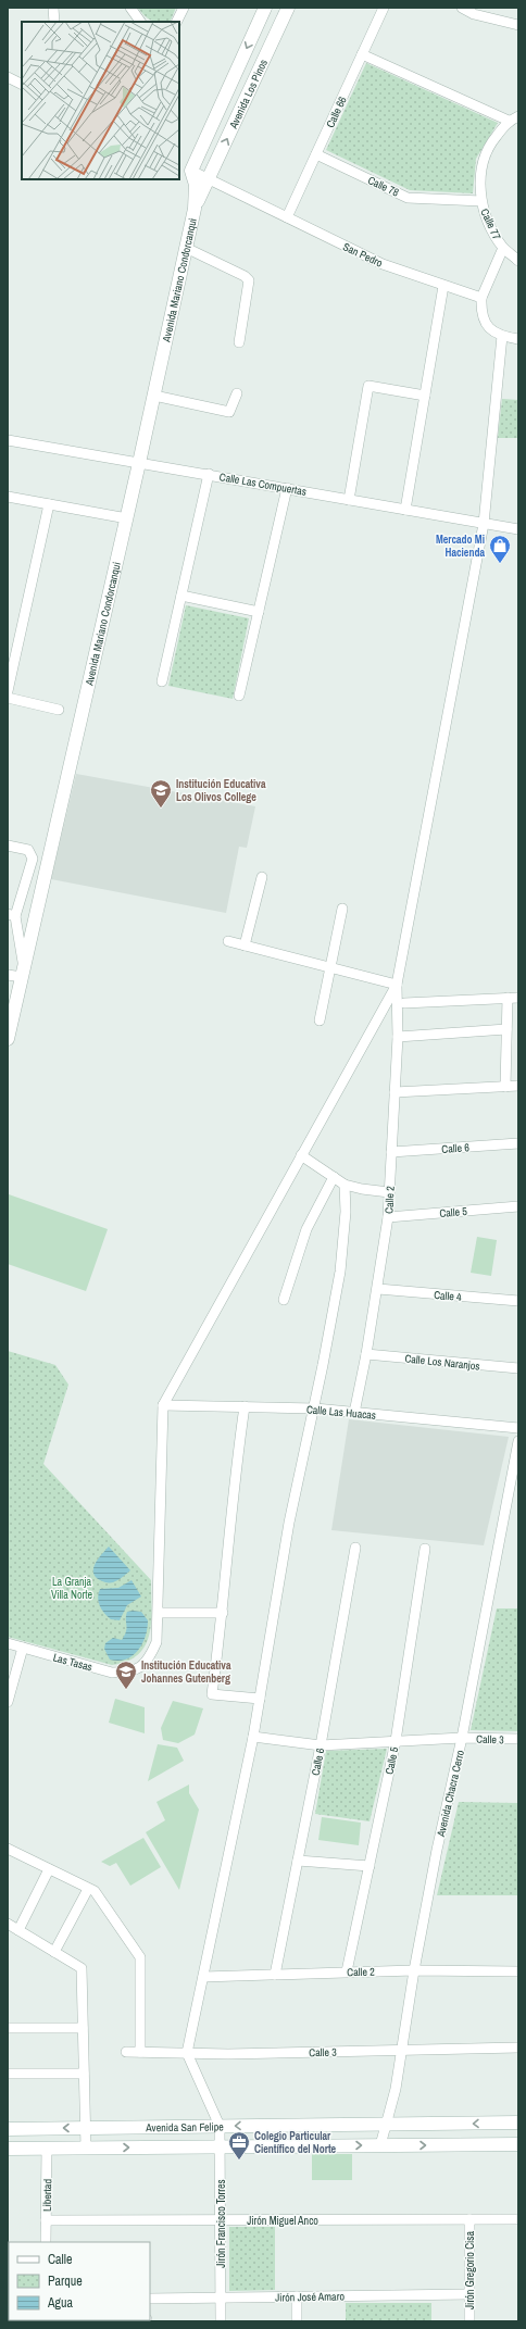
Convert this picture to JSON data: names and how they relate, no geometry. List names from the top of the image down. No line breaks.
{"streets":{"street":["Avenida Los Pinos","Calle 66","Calle 78","Calle 77","San Pedro","Avenida Mariano Condorcanqui","Calle Las Compuertas","Calle 6","Calle 2","Calle 5","Calle 4","Calle Los Naranjos","Calle Las Huacas","Las Tasas","Calle 3","Avenida Chacra Cerro","Avenida San Felipe","Libertad","Jirón Miguel Anco","Jirón Francisco Torres","Jirón Gregorio Cisa","Jirón José Amaro"]},"crossings":[["Avenida Los Pinos","San Pedro"],["Avenida Los Pinos","Avenida Mariano Condorcanqui"],["Calle 66","Calle 78"],["Calle 66","San Pedro"],["Calle 78","Calle 77"],["San Pedro","Avenida Mariano Condorcanqui"],["Avenida Mariano Condorcanqui","Calle Las Compuertas"],["Calle 6","Calle 2"],["Calle 6","Calle 3"],["Calle 2","Calle 5"],["Calle 2","Calle 4"],["Calle 2","Calle Los Naranjos"],["Calle 2","Calle Las Huacas"],["Calle 2","Avenida Chacra Cerro"],["Calle 5","Calle 3"],["Calle 3","Avenida Chacra Cerro"],["Avenida Chacra Cerro","Avenida San Felipe"],["Avenida San Felipe","Libertad"],["Avenida San Felipe","Jirón Francisco Torres"],["Libertad","Jirón Miguel Anco"],["Jirón Miguel Anco","Jirón Francisco Torres"],["Jirón Miguel Anco","Jirón Gregorio Cisa"],["Jirón Francisco Torres","Jirón José Amaro"],["Jirón Gregorio Cisa","Jirón José Amaro"]],"parks":["La Granja Villa Norte"],"places":{"shop":["Mercado Mi Hacienda"],"school or university":["Institución Educativa Los Olivos College","Institución Educativa Johannes Gutenberg"],"office":["Colegio Particular Científico del Norte"]},"legend":["Calle","Parque","Agua"]}
